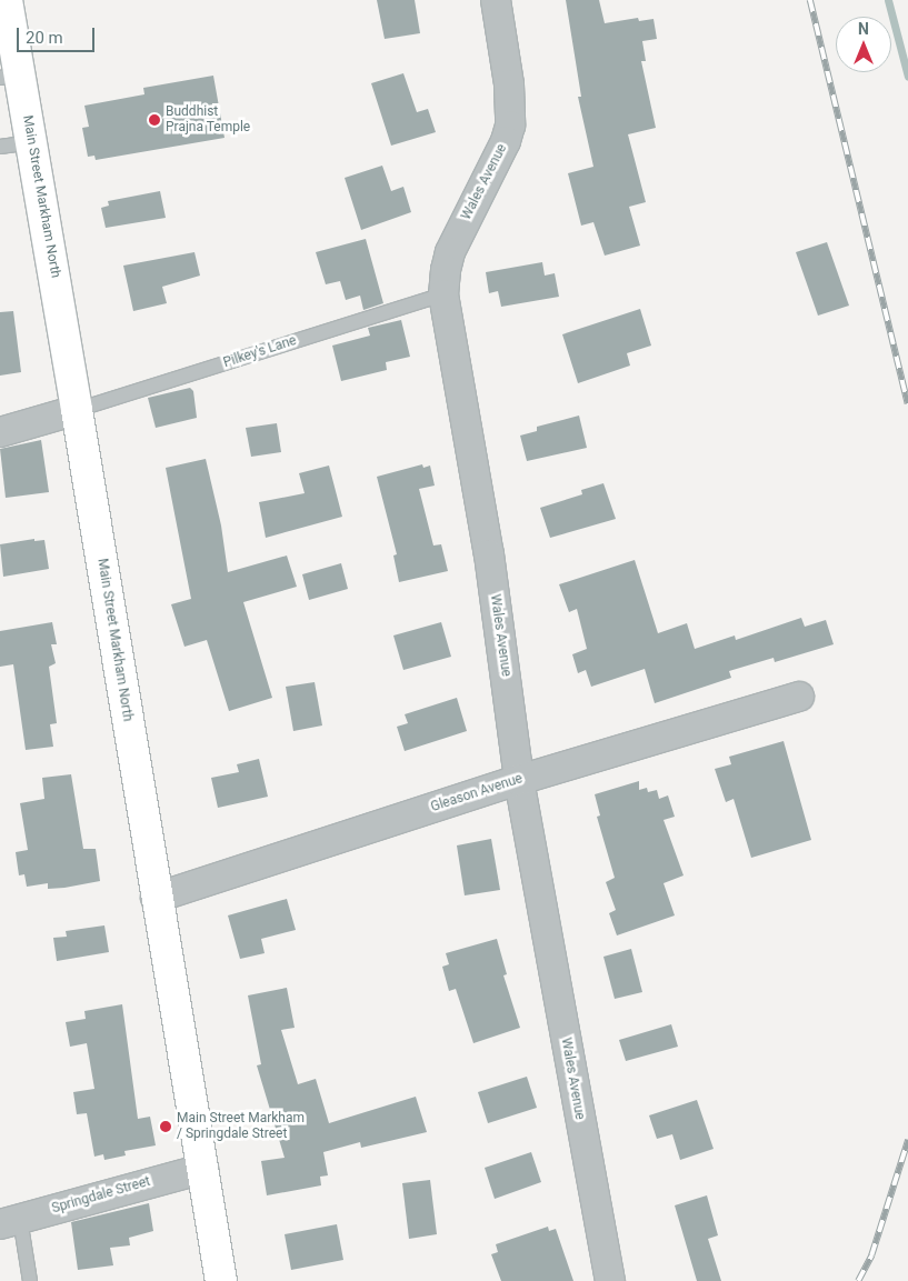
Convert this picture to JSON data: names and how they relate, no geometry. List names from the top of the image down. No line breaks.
{"streets":{"main road":["Main Street Markham North"],"street":["Wales Avenue","Gleason Avenue","Springdale Street"],"lane":["Pilkey's Lane"]},"crossings":[["Wales Avenue","Pilkey's Lane"],["Wales Avenue","Gleason Avenue"],["Main Street Markham North","Pilkey's Lane"],["Main Street Markham North","Gleason Avenue"],["Main Street Markham North","Springdale Street"]],"places":["Buddhist Prajna Temple","Main Street Markham / Springdale Street"],"scale_bar":"20 m","north":"top"}
